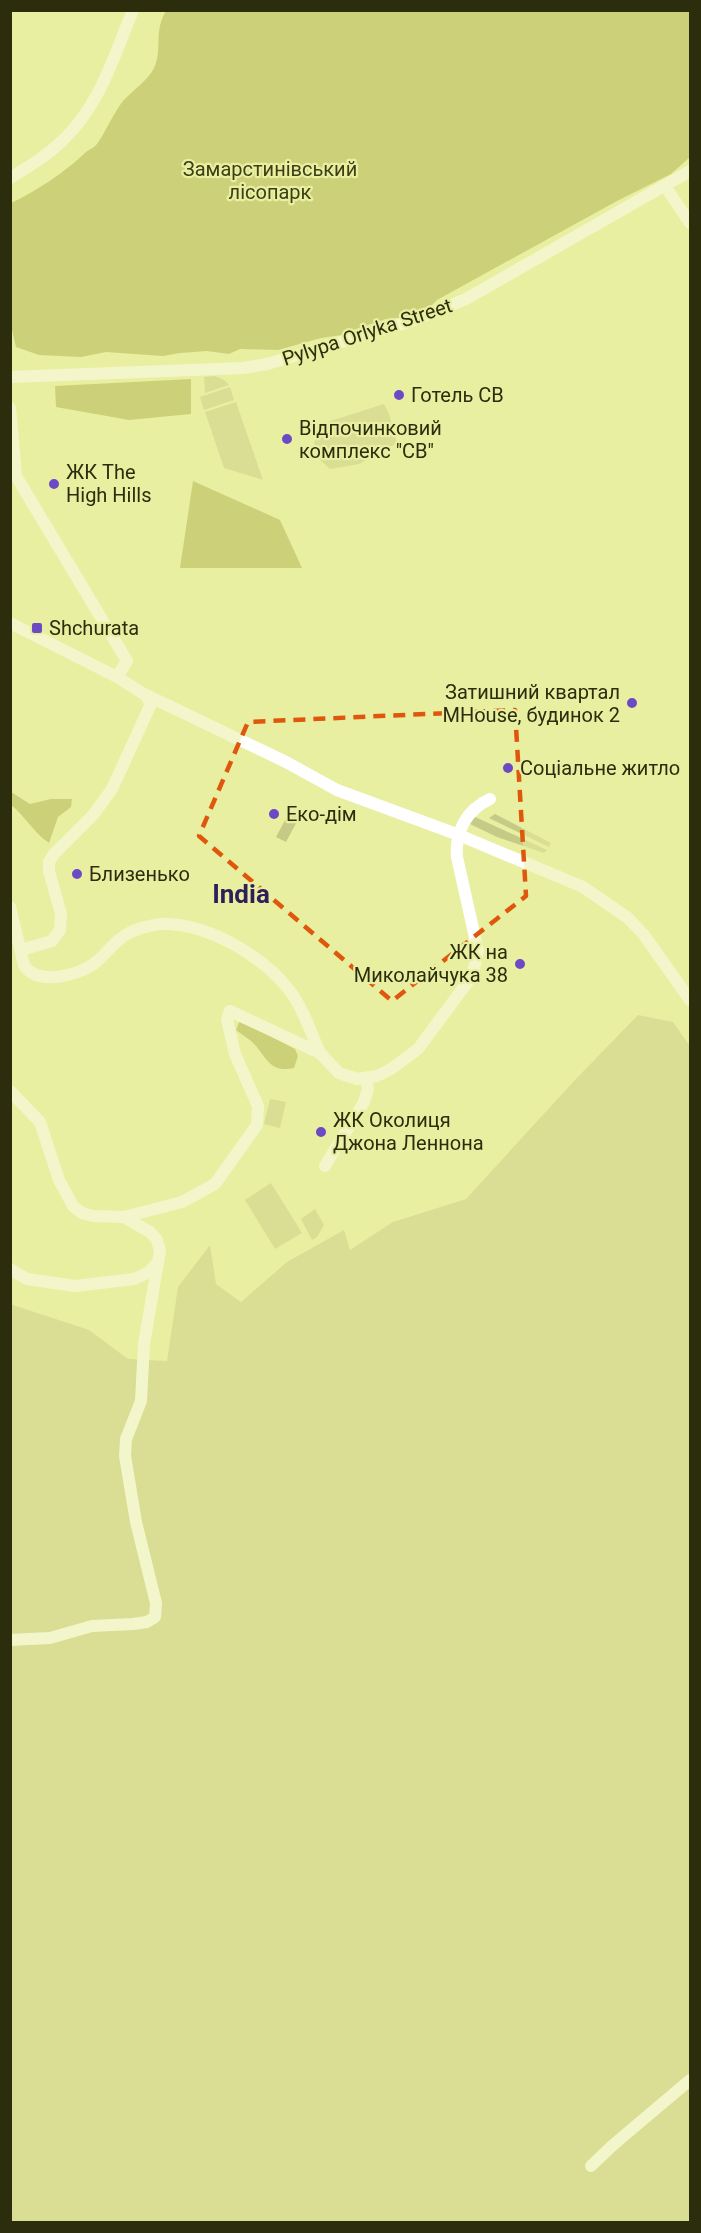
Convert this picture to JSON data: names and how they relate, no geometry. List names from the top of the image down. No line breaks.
{"streets":{"street":["Pylypa Orlyka Street"]},"districts":["India"],"parks":["Замарстинівський лісопарк"],"places":{"other":["Готель СВ","Відпочинковий комплекс \"СВ\"","ЖК The High Hills","Затишний квартал MHouse, будинок 2","Соціальне житло","Еко-дім","Близенько","ЖК на Миколайчука 38","ЖК Околиця Джона Леннона"],"transit":["Shchurata"]}}
